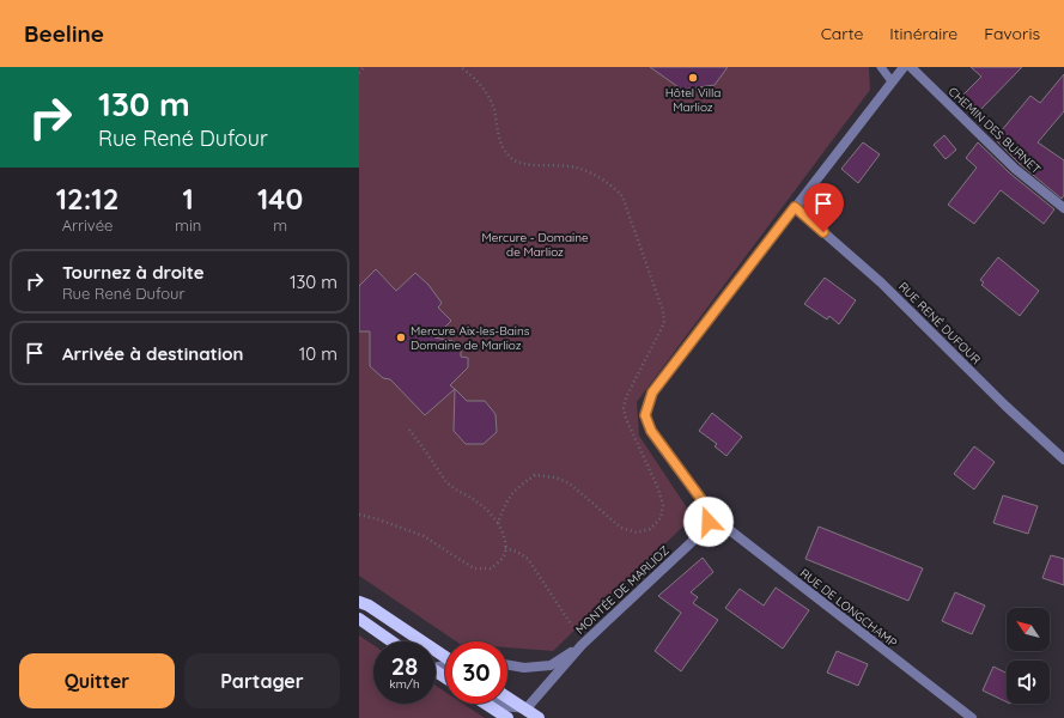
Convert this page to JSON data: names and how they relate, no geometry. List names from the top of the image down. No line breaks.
{"streets":{"street":["CHEMIN DES BURNET","RUE RENÉ DUFOUR","MONTÉE DE MARLIOZ","RUE DE LONGCHAMP"]},"crossings":[["MONTÉE DE MARLIOZ","RUE DE LONGCHAMP"]],"parks":["Mercure - Domaine de Marlioz"],"places":["Hôtel Villa Marlioz","Mercure Aix-les-Bains Domaine de Marlioz"],"north":"top left","page":{"header":"Beeline","nav":["Carte","Itinéraire","Favoris"],"turn":["130 m","Rue René Dufour"],"eta":["12:12","Arrivée","1","min","140","m"],"list":[{"name":"Tournez à droite","note":"Rue René Dufour","value":"130 m"},{"name":"Arrivée à destination","value":"10 m"}],"speed":"28 km/h","limit":"30","buttons":["Quitter","Partager"]}}
